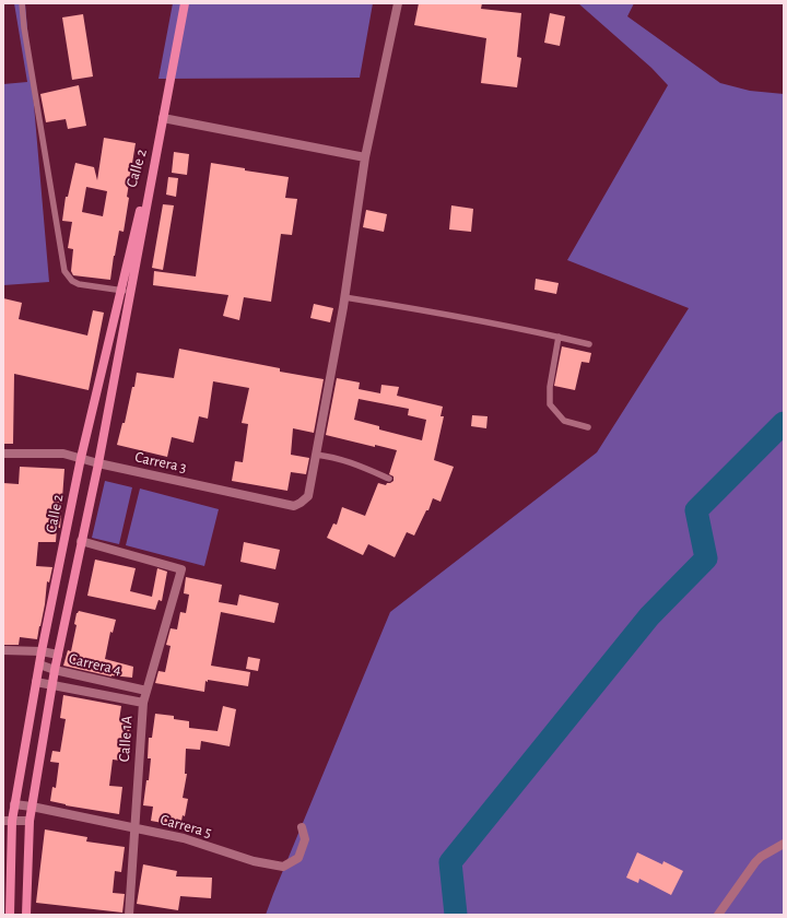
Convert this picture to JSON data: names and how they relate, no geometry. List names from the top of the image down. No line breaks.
{"streets":{"main road":["Calle 2"],"street":["Carrera 3","Carrera 4","Calle 1A","Carrera 5"]},"crossings":[["Calle 2","Carrera 3"],["Calle 2","Carrera 4"],["Calle 2","Calle 1A"],["Calle 2","Carrera 5"],["Carrera 4","Calle 1A"],["Calle 1A","Carrera 5"]]}
